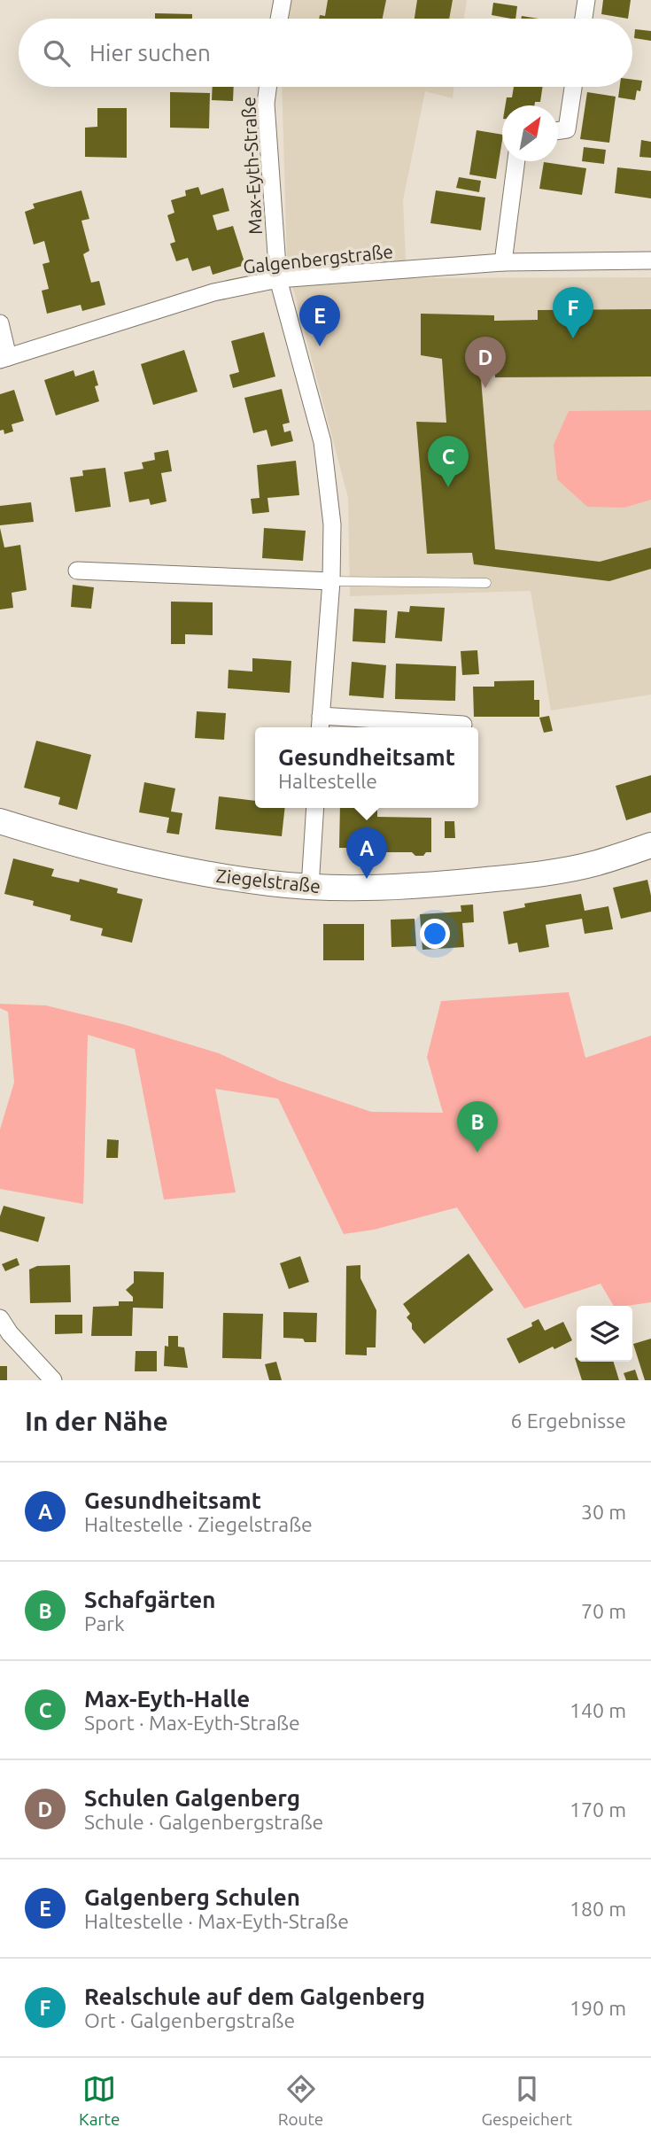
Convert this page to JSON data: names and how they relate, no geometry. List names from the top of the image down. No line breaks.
{"streets":{"main road":["Ziegelstraße"],"street":["Max-Eyth-Straße","Galgenbergstraße"]},"crossings":[["Max-Eyth-Straße","Galgenbergstraße"]],"north":"top right","page":{"search":"Hier suchen","pins":["F","E","D","C","A","B"],"popup":["Gesundheitsamt","Haltestelle"],"heading":["In der Nähe","6 Ergebnisse"],"list":[{"mark":"A","name":"Gesundheitsamt","note":"Haltestelle · Ziegelstraße","value":"30 m"},{"mark":"B","name":"Schafgärten","note":"Park","value":"70 m"},{"mark":"C","name":"Max-Eyth-Halle","note":"Sport · Max-Eyth-Straße","value":"140 m"},{"mark":"D","name":"Schulen Galgenberg","note":"Schule · Galgenbergstraße","value":"170 m"},{"mark":"E","name":"Galgenberg Schulen","note":"Haltestelle · Max-Eyth-Straße","value":"180 m"},{"mark":"F","name":"Realschule auf dem Galgenberg","note":"Ort · Galgenbergstraße","value":"190 m"}],"nav":["Karte","Route","Gespeichert"]}}
